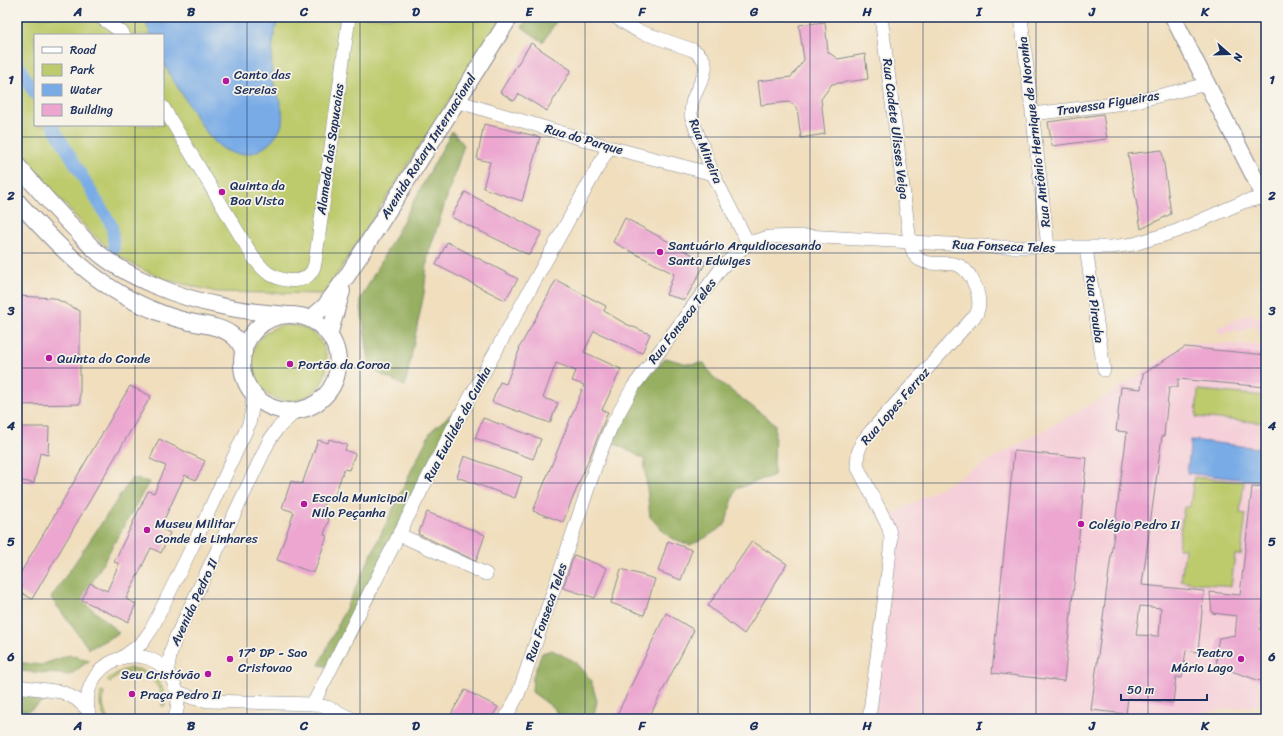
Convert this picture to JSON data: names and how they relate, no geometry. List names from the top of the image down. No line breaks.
{"streets":{"main road":["Avenida Rotary Internacional","Avenida Pedro II"],"street":["Travessa Figueiras","Rua Cadete Ulisses Veiga","Rua Antônio Hernique de Noronha","Rua do Parque","Alameda das Sapucaias","Rua Mineira","Rua Fonseca Teles","Rua Pirauba","Rua Lopes Ferraz","Rua Euclides da Cunha"]},"crossings":[["Travessa Figueiras","Rua Antônio Hernique de Noronha"],["Rua Cadete Ulisses Veiga","Rua Fonseca Teles"],["Rua Cadete Ulisses Veiga","Rua Lopes Ferraz"],["Rua Antônio Hernique de Noronha","Rua Fonseca Teles"],["Rua do Parque","Avenida Rotary Internacional"],["Rua do Parque","Rua Mineira"],["Rua do Parque","Rua Euclides da Cunha"],["Avenida Rotary Internacional","Avenida Pedro II"],["Rua Mineira","Rua Fonseca Teles"],["Rua Fonseca Teles","Rua Pirauba"],["Rua Fonseca Teles","Rua Lopes Ferraz"]],"places":["Canto das Sereias","Quinta da Boa Vista","Santuário Arquidiocesando Santa Edwiges","Quinta do Conde","Portão da Coroa","Escola Municipal Nilo Peçanha","Colégio Pedro II","Museu Militar Conde de Linhares","17º DP - Sao Cristovao","Teatro Mário Lago","Seu Cristóvão","Praça Pedro II"],"legend":["Road","Park","Water","Building"],"scale_bar":"50 m","north":"right","grid":{"columns":["A","B","C","D","E","F","G","H","I","J","K"],"rows":["1","2","3","4","5","6"]}}
